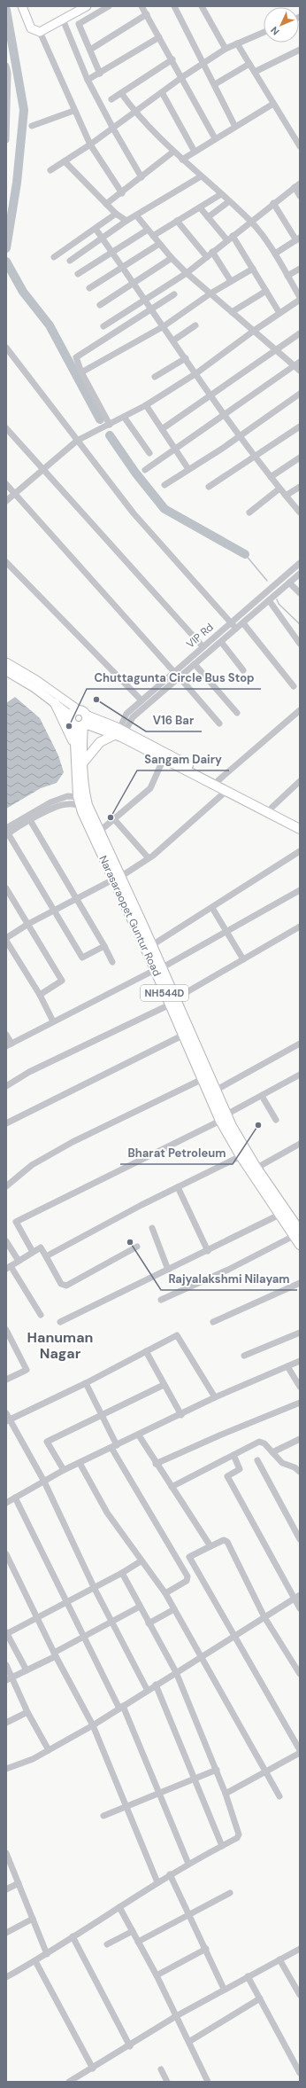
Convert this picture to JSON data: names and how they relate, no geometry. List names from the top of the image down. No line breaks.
{"streets":{"highway":["Narasaraopet Guntur Road","NH544D"],"street":["VIP Rd"]},"crossings":[["Narasaraopet Guntur Road","NH544D"]],"districts":["Hanuman Nagar"],"places":["V16 Bar","Chuttagunta Circle Bus Stop","Sangam Dairy","Bharat Petroleum","Rajyalakshmi Nilayam"],"north":"bottom left"}
